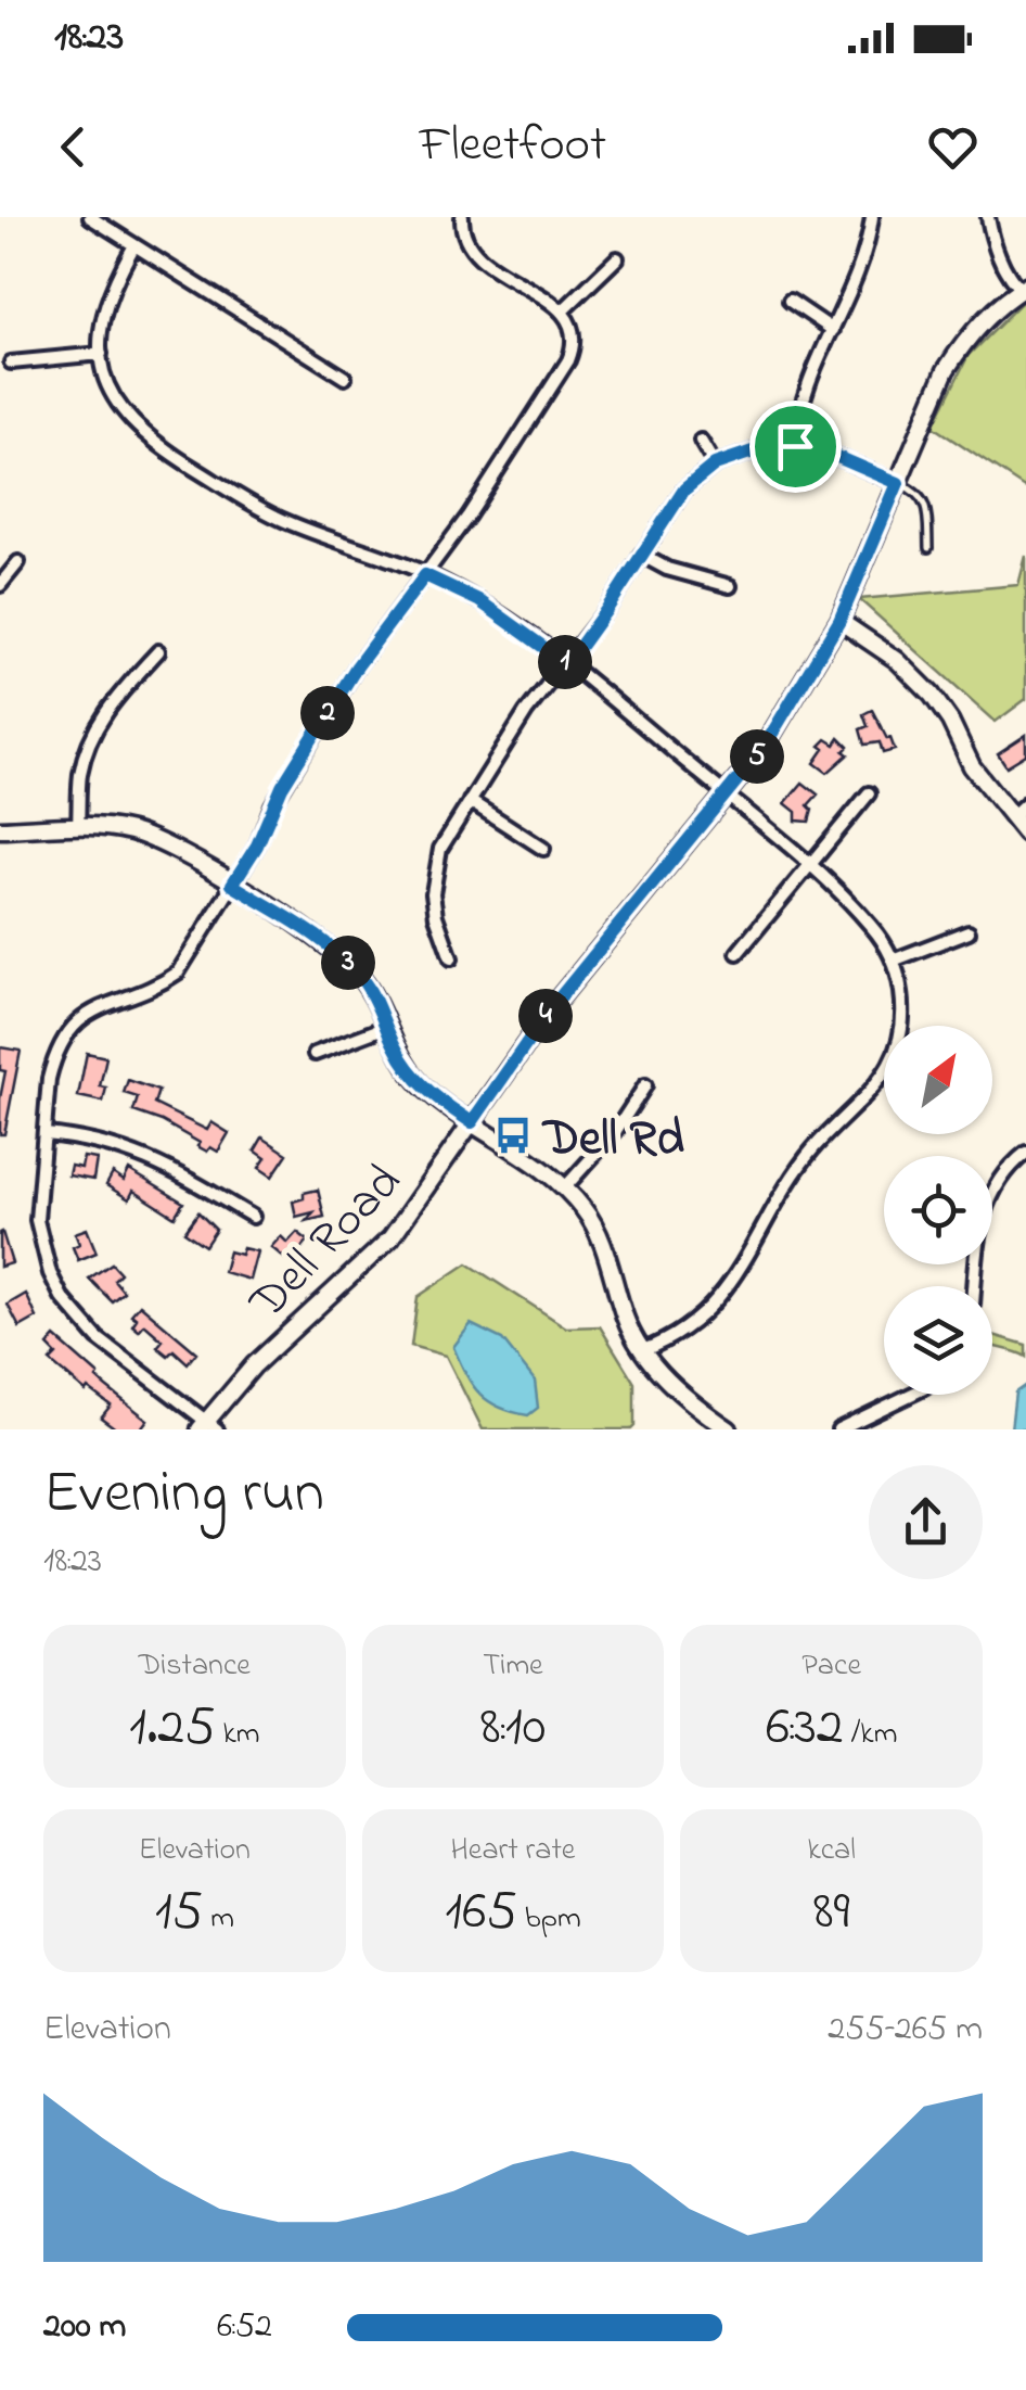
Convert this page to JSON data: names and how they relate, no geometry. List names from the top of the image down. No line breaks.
{"streets":{"street":["Dell Road"]},"places":{"bus stop":["Dell Rd"]},"north":"top right","page":{"status":"18:23","header":"Fleetfoot","pins":["1","2","5","3","4"],"heading":["Evening run","18:23"],"stats":[["Distance","1.25 km"],["Time","8:10"],["Pace","6:32 /km"],["Elevation","15 m"],["Heart rate","165 bpm"],["kcal","89"]],"chart":["Elevation","255–265 m"],"list":[{"name":"200 m","note":"6:52"}]}}
